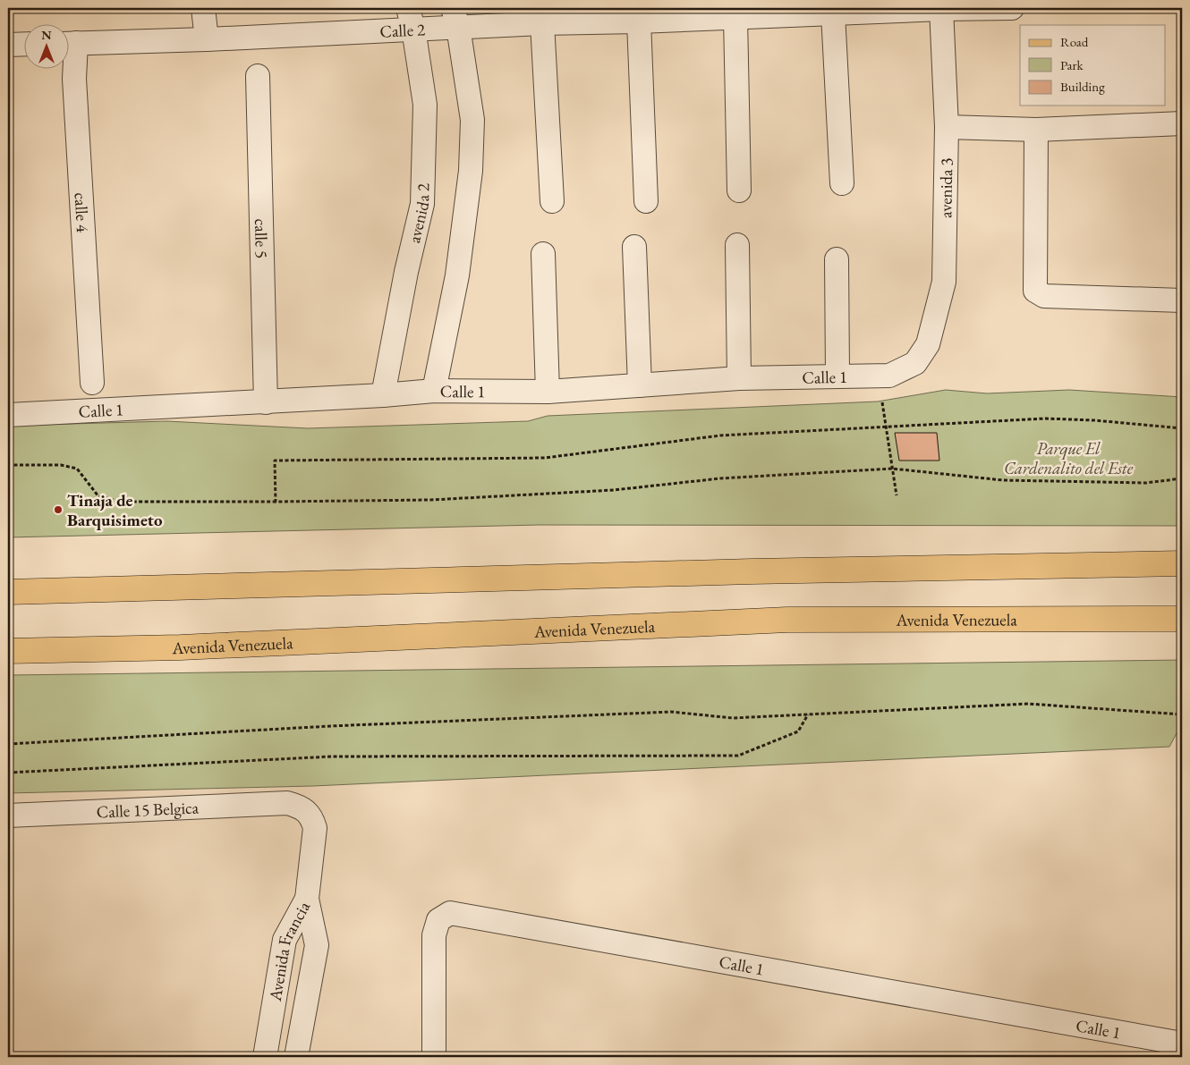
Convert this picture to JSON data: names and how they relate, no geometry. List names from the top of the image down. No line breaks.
{"streets":{"main road":["Avenida Venezuela"],"street":["Calle 2","avenida 3","calle 4","avenida 2","calle 5","Calle 1","Calle 15 Belgica","Avenida Francia"]},"crossings":[["Calle 2","avenida 3"],["Calle 2","avenida 2"],["avenida 3","Calle 1"],["avenida 2","Calle 1"],["calle 5","Calle 1"],["Calle 15 Belgica","Avenida Francia"]],"parks":["Parque El Cardenalito del Este"],"places":["Tinaja de Barquisimeto"],"legend":["Road","Park","Building"],"north":"top"}
